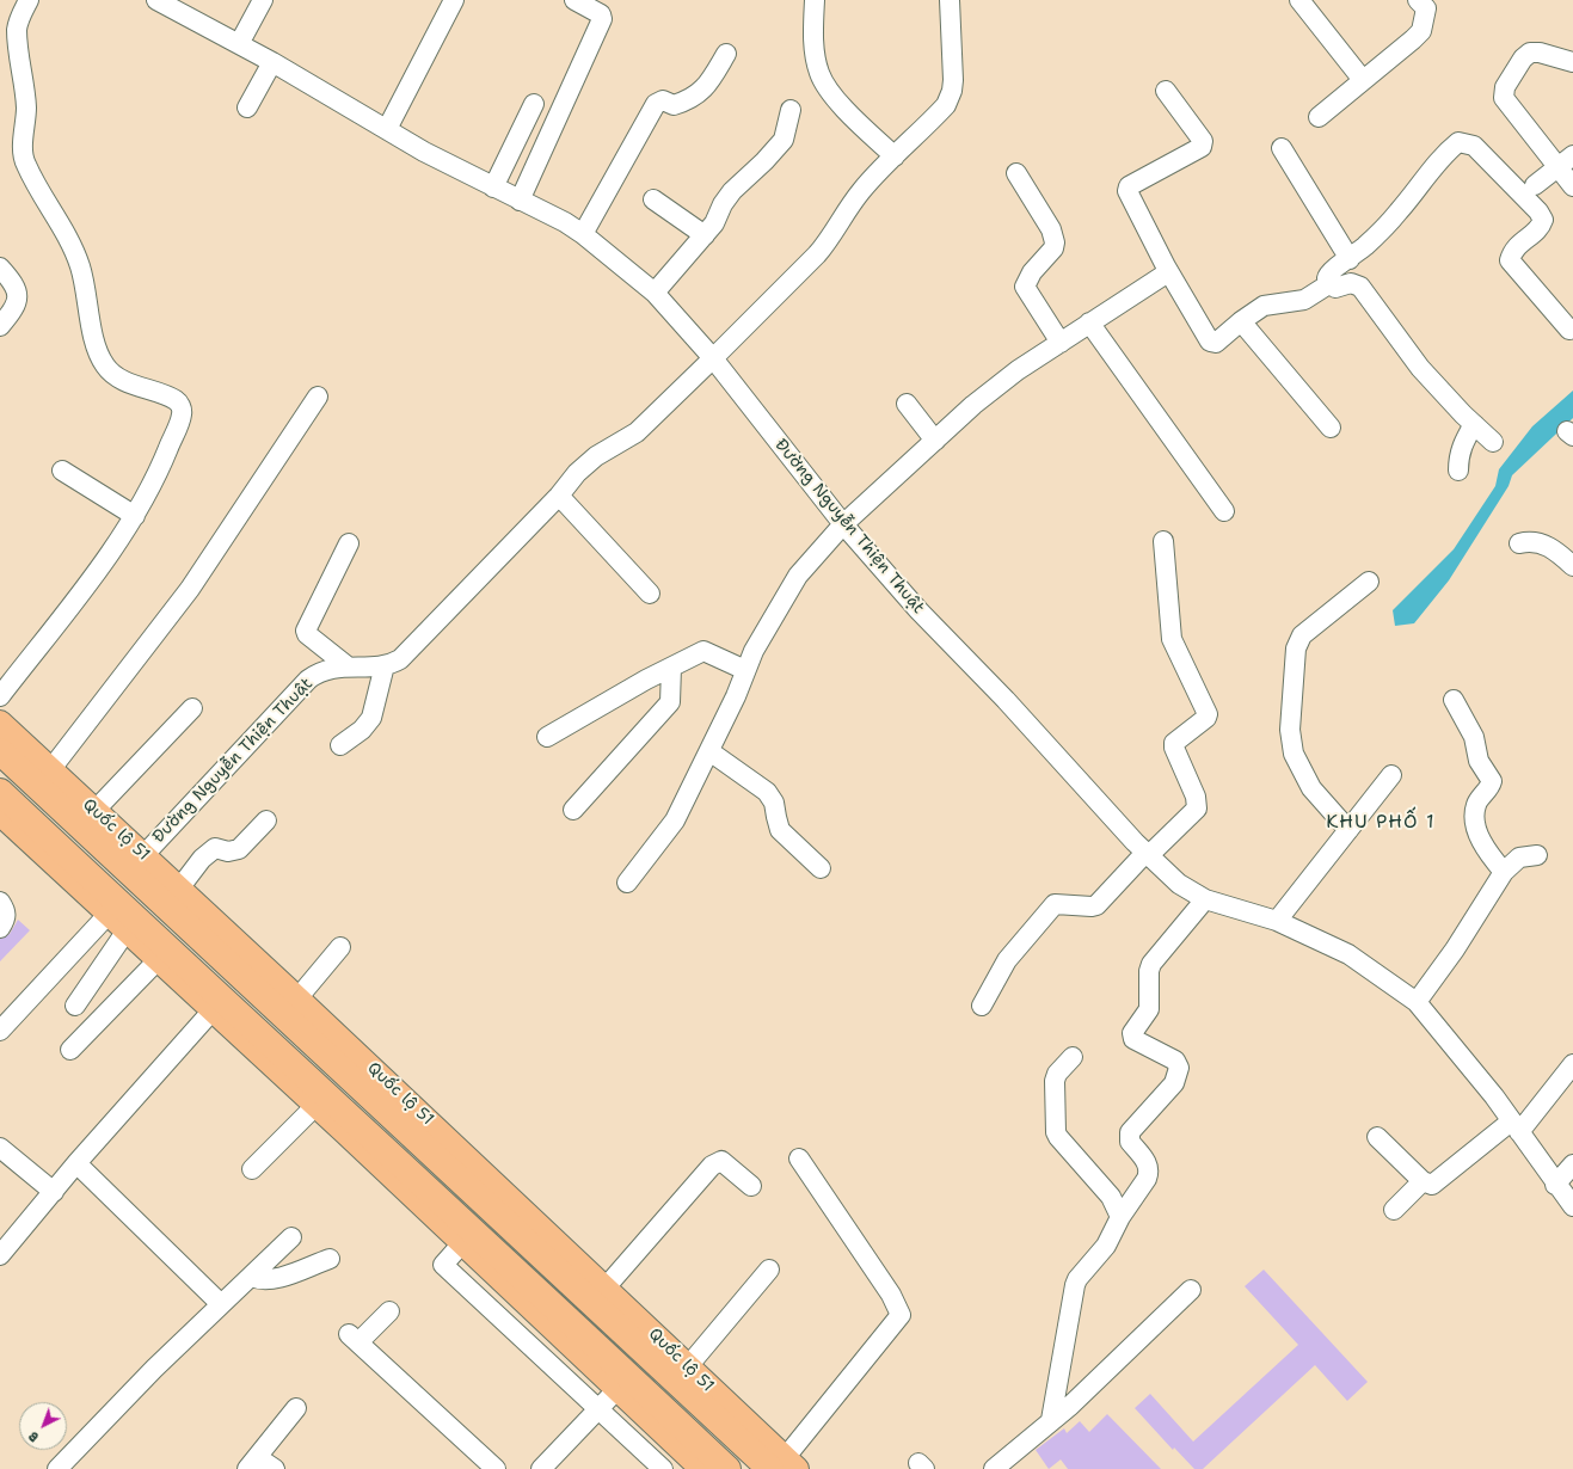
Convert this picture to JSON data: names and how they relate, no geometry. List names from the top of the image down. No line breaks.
{"streets":{"highway":["Quốc lộ 51"],"street":["Đường Nguyễn Thiện Thuật"]},"crossings":[["Đường Nguyễn Thiện Thuật","Quốc lộ 51"]],"districts":["KHU PHỐ 1"],"north":"bottom left"}
